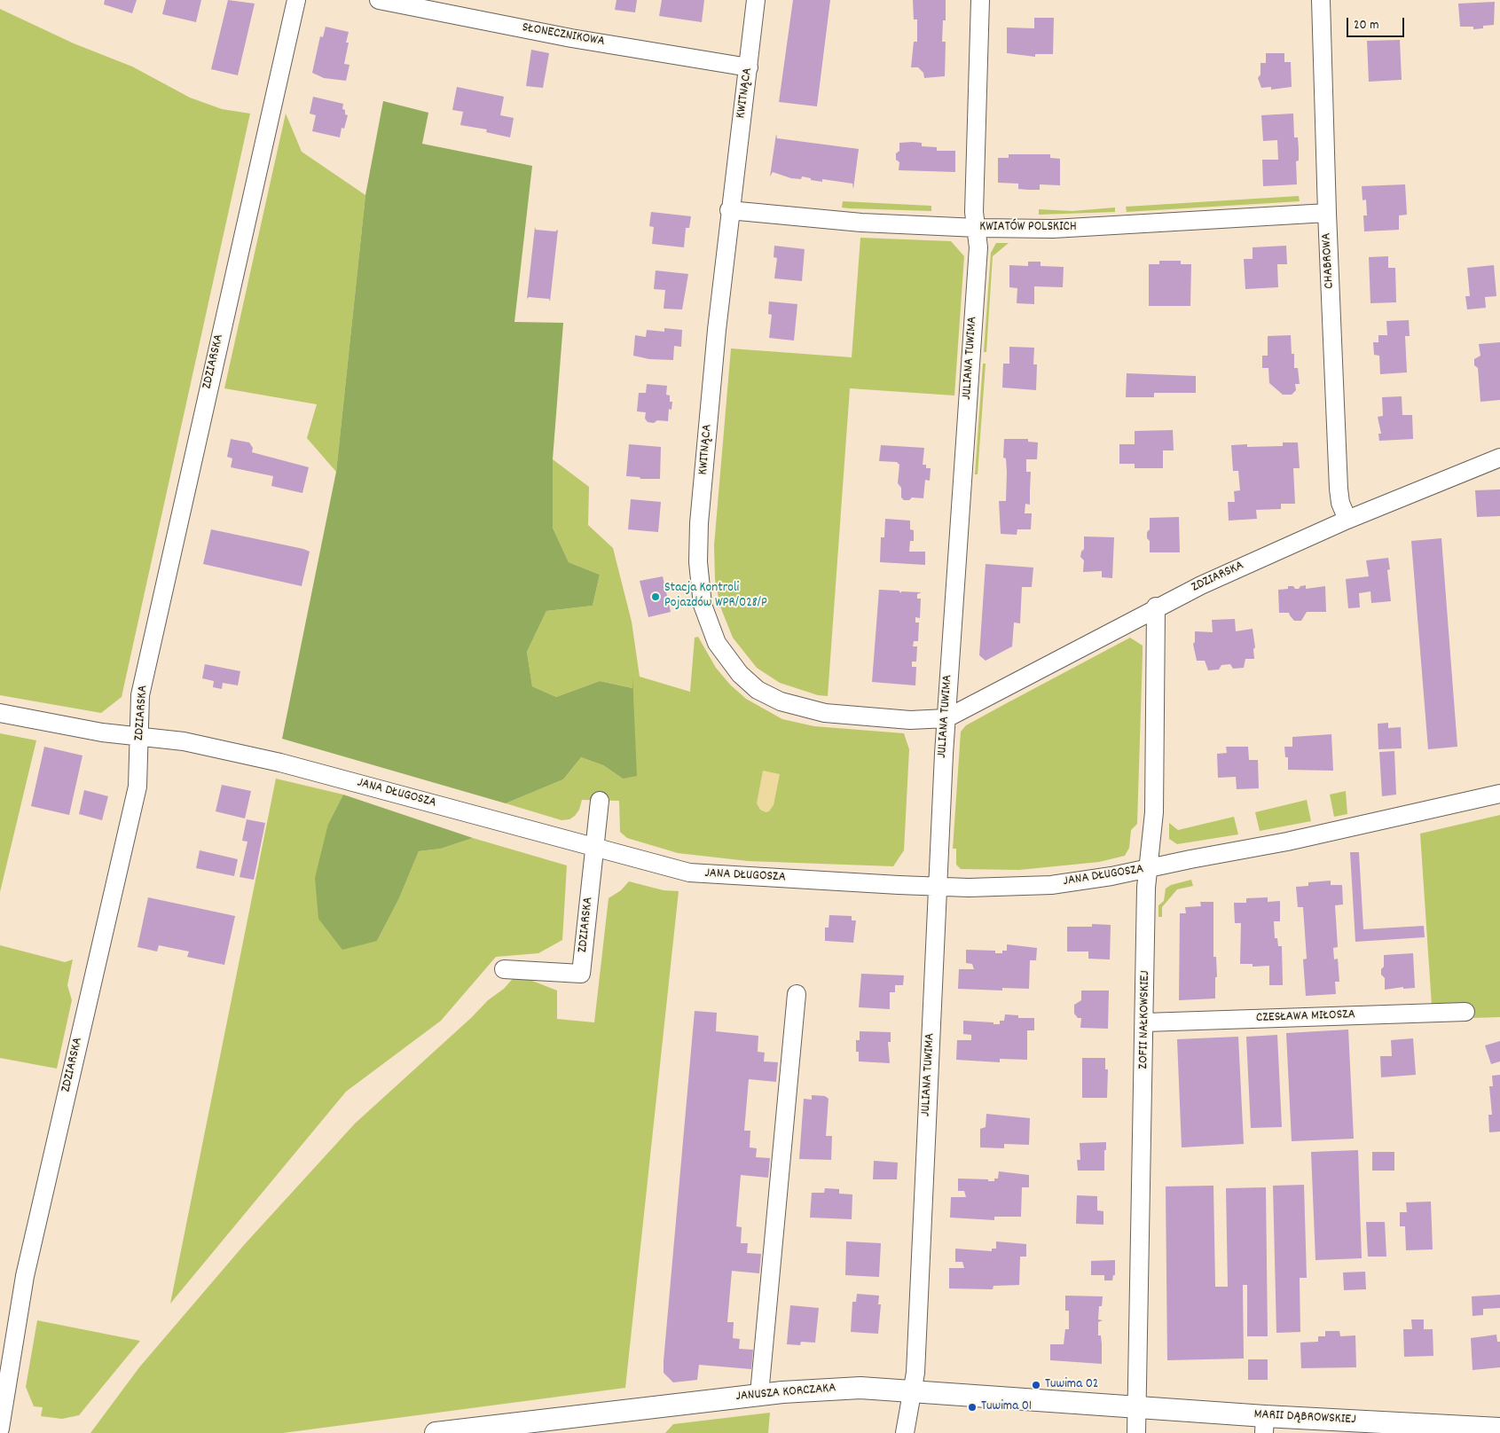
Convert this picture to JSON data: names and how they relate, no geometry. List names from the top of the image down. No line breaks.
{"streets":{"street":["SŁONECZNIKOWA","KWITNĄCA","KWIATÓW POLSKICH","CHABROWA","JULIANA TUWIMA","ZDZIARSKA","JANA DŁUGOSZA","CZESŁAWA MIŁOSZA","ZOFII NAŁKOWSKIEJ","JANUSZA KORCZAKA","MARII DĄBROWSKIEJ"]},"crossings":[["SŁONECZNIKOWA","KWITNĄCA"],["KWITNĄCA","KWIATÓW POLSKICH"],["KWITNĄCA","JULIANA TUWIMA"],["KWITNĄCA","ZDZIARSKA"],["KWIATÓW POLSKICH","CHABROWA"],["KWIATÓW POLSKICH","JULIANA TUWIMA"],["CHABROWA","ZDZIARSKA"],["JULIANA TUWIMA","ZDZIARSKA"],["JULIANA TUWIMA","JANA DŁUGOSZA"],["JULIANA TUWIMA","JANUSZA KORCZAKA"],["ZDZIARSKA","JANA DŁUGOSZA"],["ZDZIARSKA","ZOFII NAŁKOWSKIEJ"],["JANA DŁUGOSZA","ZOFII NAŁKOWSKIEJ"],["CZESŁAWA MIŁOSZA","ZOFII NAŁKOWSKIEJ"],["ZOFII NAŁKOWSKIEJ","JANUSZA KORCZAKA"],["ZOFII NAŁKOWSKIEJ","MARII DĄBROWSKIEJ"],["JANUSZA KORCZAKA","MARII DĄBROWSKIEJ"]],"places":["Stacja Kontroli Pojazdów WPR/028/P","Tuwima 02","Tuwima 01"],"scale_bar":"20 m"}
